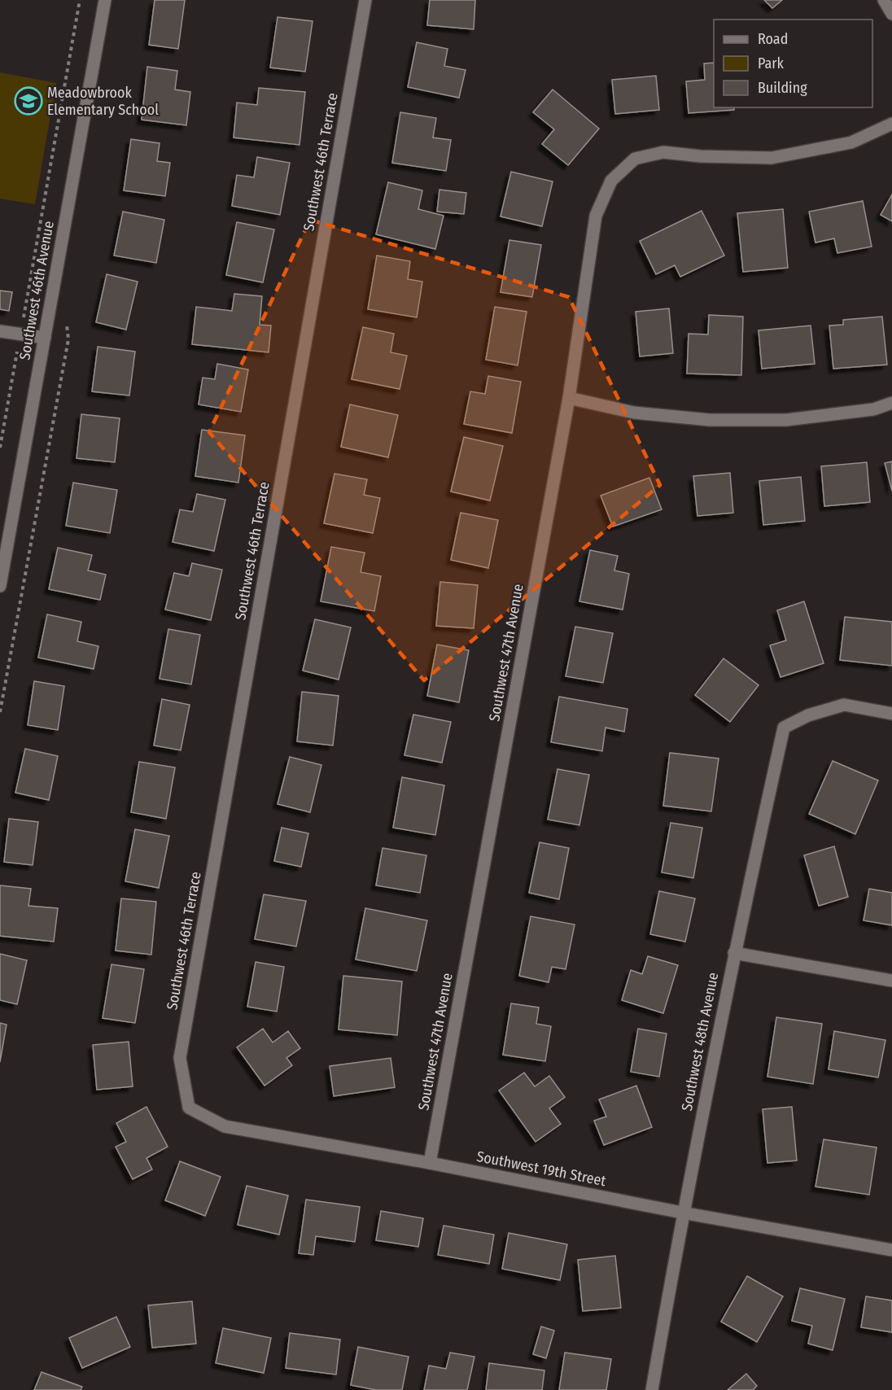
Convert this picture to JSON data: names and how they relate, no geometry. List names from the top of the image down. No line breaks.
{"streets":{"street":["Southwest 46th Terrace","Southwest 46th Avenue","Southwest 47th Avenue","Southwest 48th Avenue","Southwest 19th Street"]},"crossings":[["Southwest 46th Terrace","Southwest 19th Street"],["Southwest 47th Avenue","Southwest 19th Street"],["Southwest 48th Avenue","Southwest 19th Street"]],"places":{"school or university":["Meadowbrook Elementary School"]},"legend":["Road","Park","Building"]}
